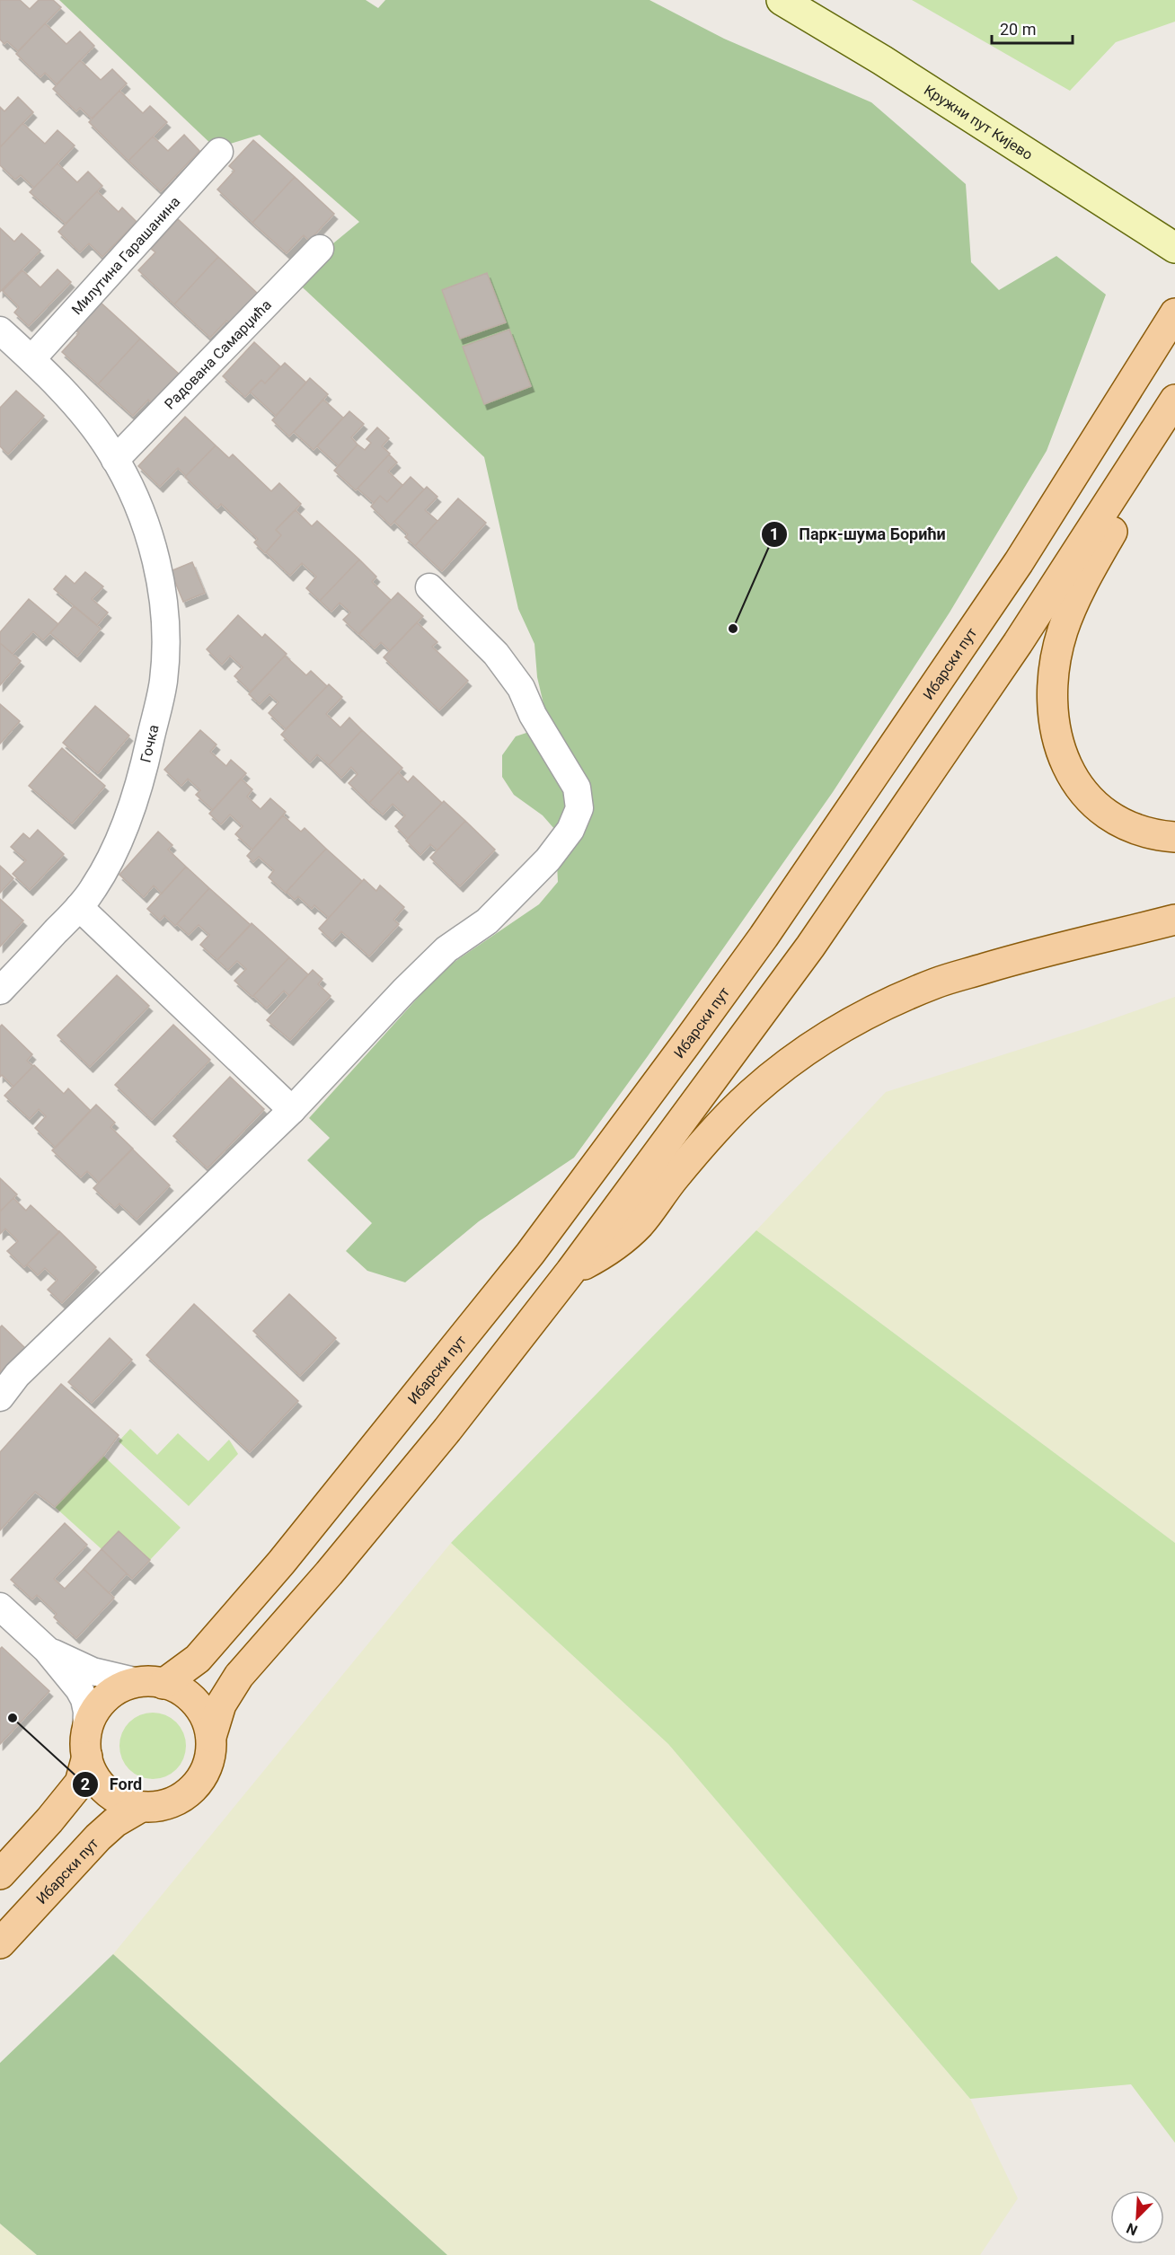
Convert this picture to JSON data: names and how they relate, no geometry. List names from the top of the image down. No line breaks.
{"streets":{"main road":["Кружни пут Кијево","Ибарски пут"],"street":["Милутина Гарашанина","Радована Самарџића","Гочка"]},"crossings":[["Милутина Гарашанина","Гочка"],["Радована Самарџића","Гочка"]],"places":["Парк-шума Борићи","Ford"],"scale_bar":"20 m","north":"bottom left"}
